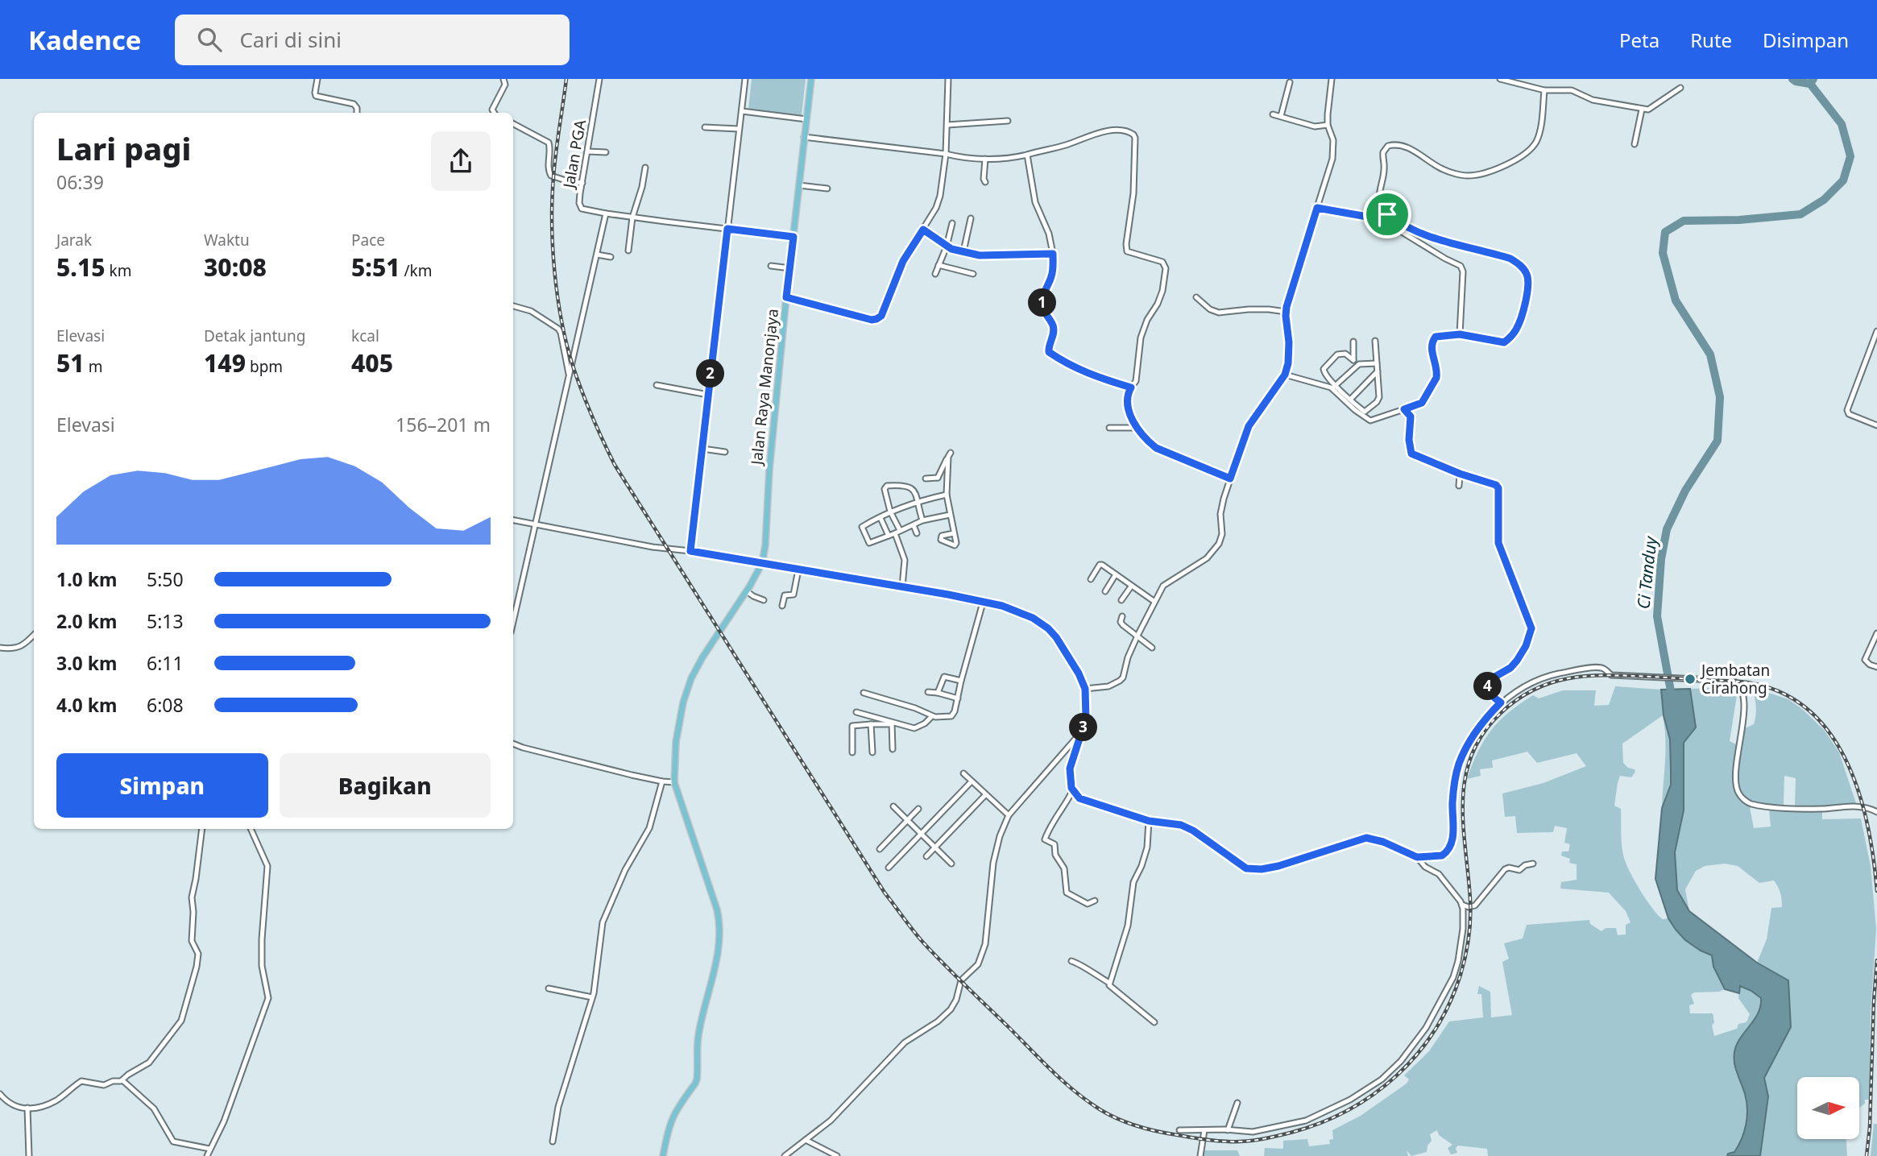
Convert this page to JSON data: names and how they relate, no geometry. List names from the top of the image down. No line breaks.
{"streets":{"main road":["Jalan Raya Manonjaya"],"street":["Jalan PGA"]},"water":["Ci Tanduy"],"places":["Jembatan Cirahong"],"north":"right","page":{"header":"Kadence","search":"Cari di sini","nav":["Peta","Rute","Disimpan"],"heading":["Lari pagi","06:39"],"stats":[["Jarak","5.15 km"],["Waktu","30:08"],["Pace","5:51 /km"],["Elevasi","51 m"],["Detak jantung","149 bpm"],["kcal","405"]],"pins":["1","2","4","3"],"chart":["Elevasi","156–201 m"],"list":[{"name":"1.0 km","note":"5:50"},{"name":"2.0 km","note":"5:13"},{"name":"3.0 km","note":"6:11"},{"name":"4.0 km","note":"6:08"}],"buttons":["Simpan","Bagikan"]}}
